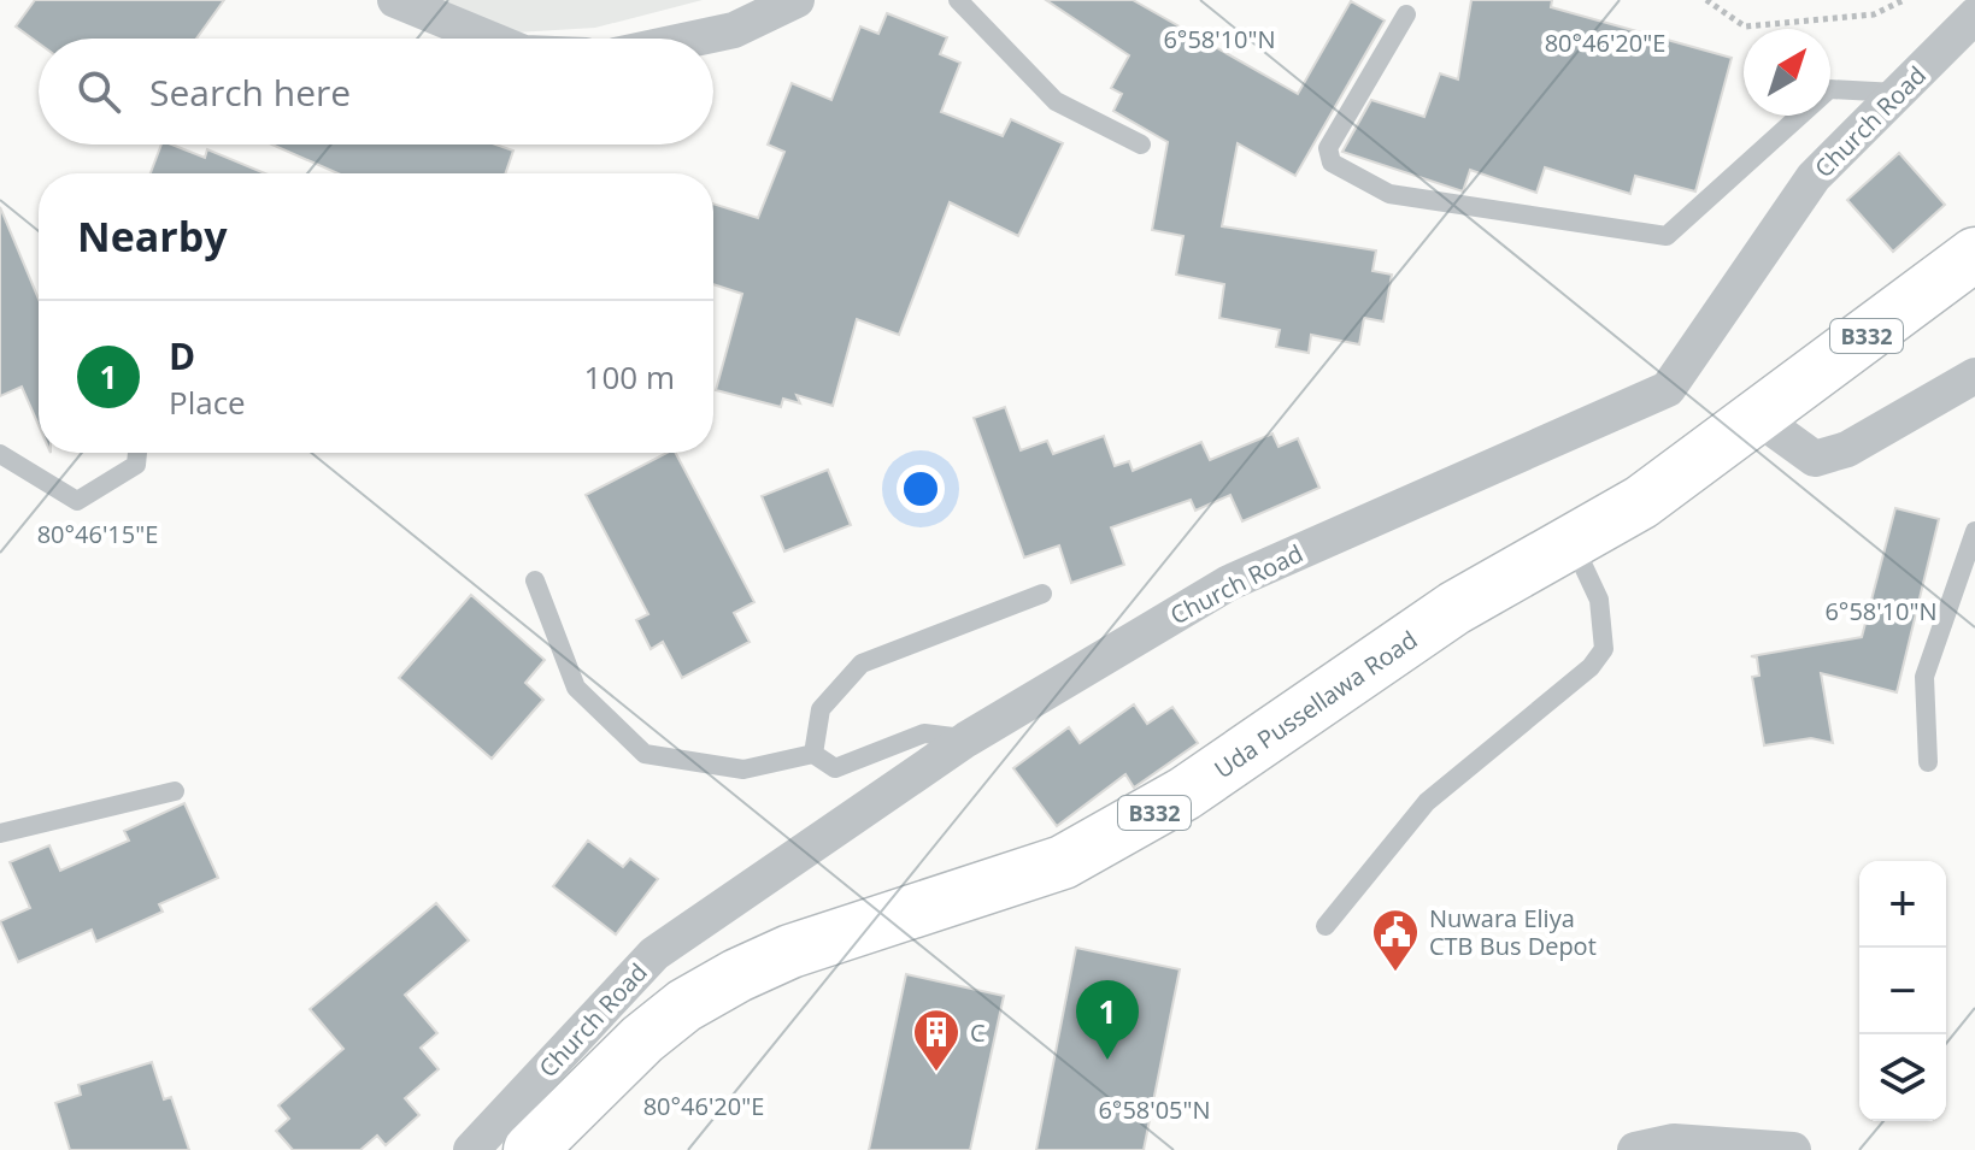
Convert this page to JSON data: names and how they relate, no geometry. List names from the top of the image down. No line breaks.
{"streets":{"main road":["B332","Uda Pussellawa Road"],"street":["Church Road"]},"places":{"public building":["Nuwara Eliya CTB Bus Depot"],"building":["C"]},"north":"top right","page":{"search":"Search here","heading":"Nearby","list":[{"mark":"1","name":"D","note":"Place","value":"100 m"}],"map_buttons":["+","−"],"pins":"1"},"coordinates":["6°58'10\"N","80°46'20\"E","80°46'15\"E","6°58'05\"N"]}
